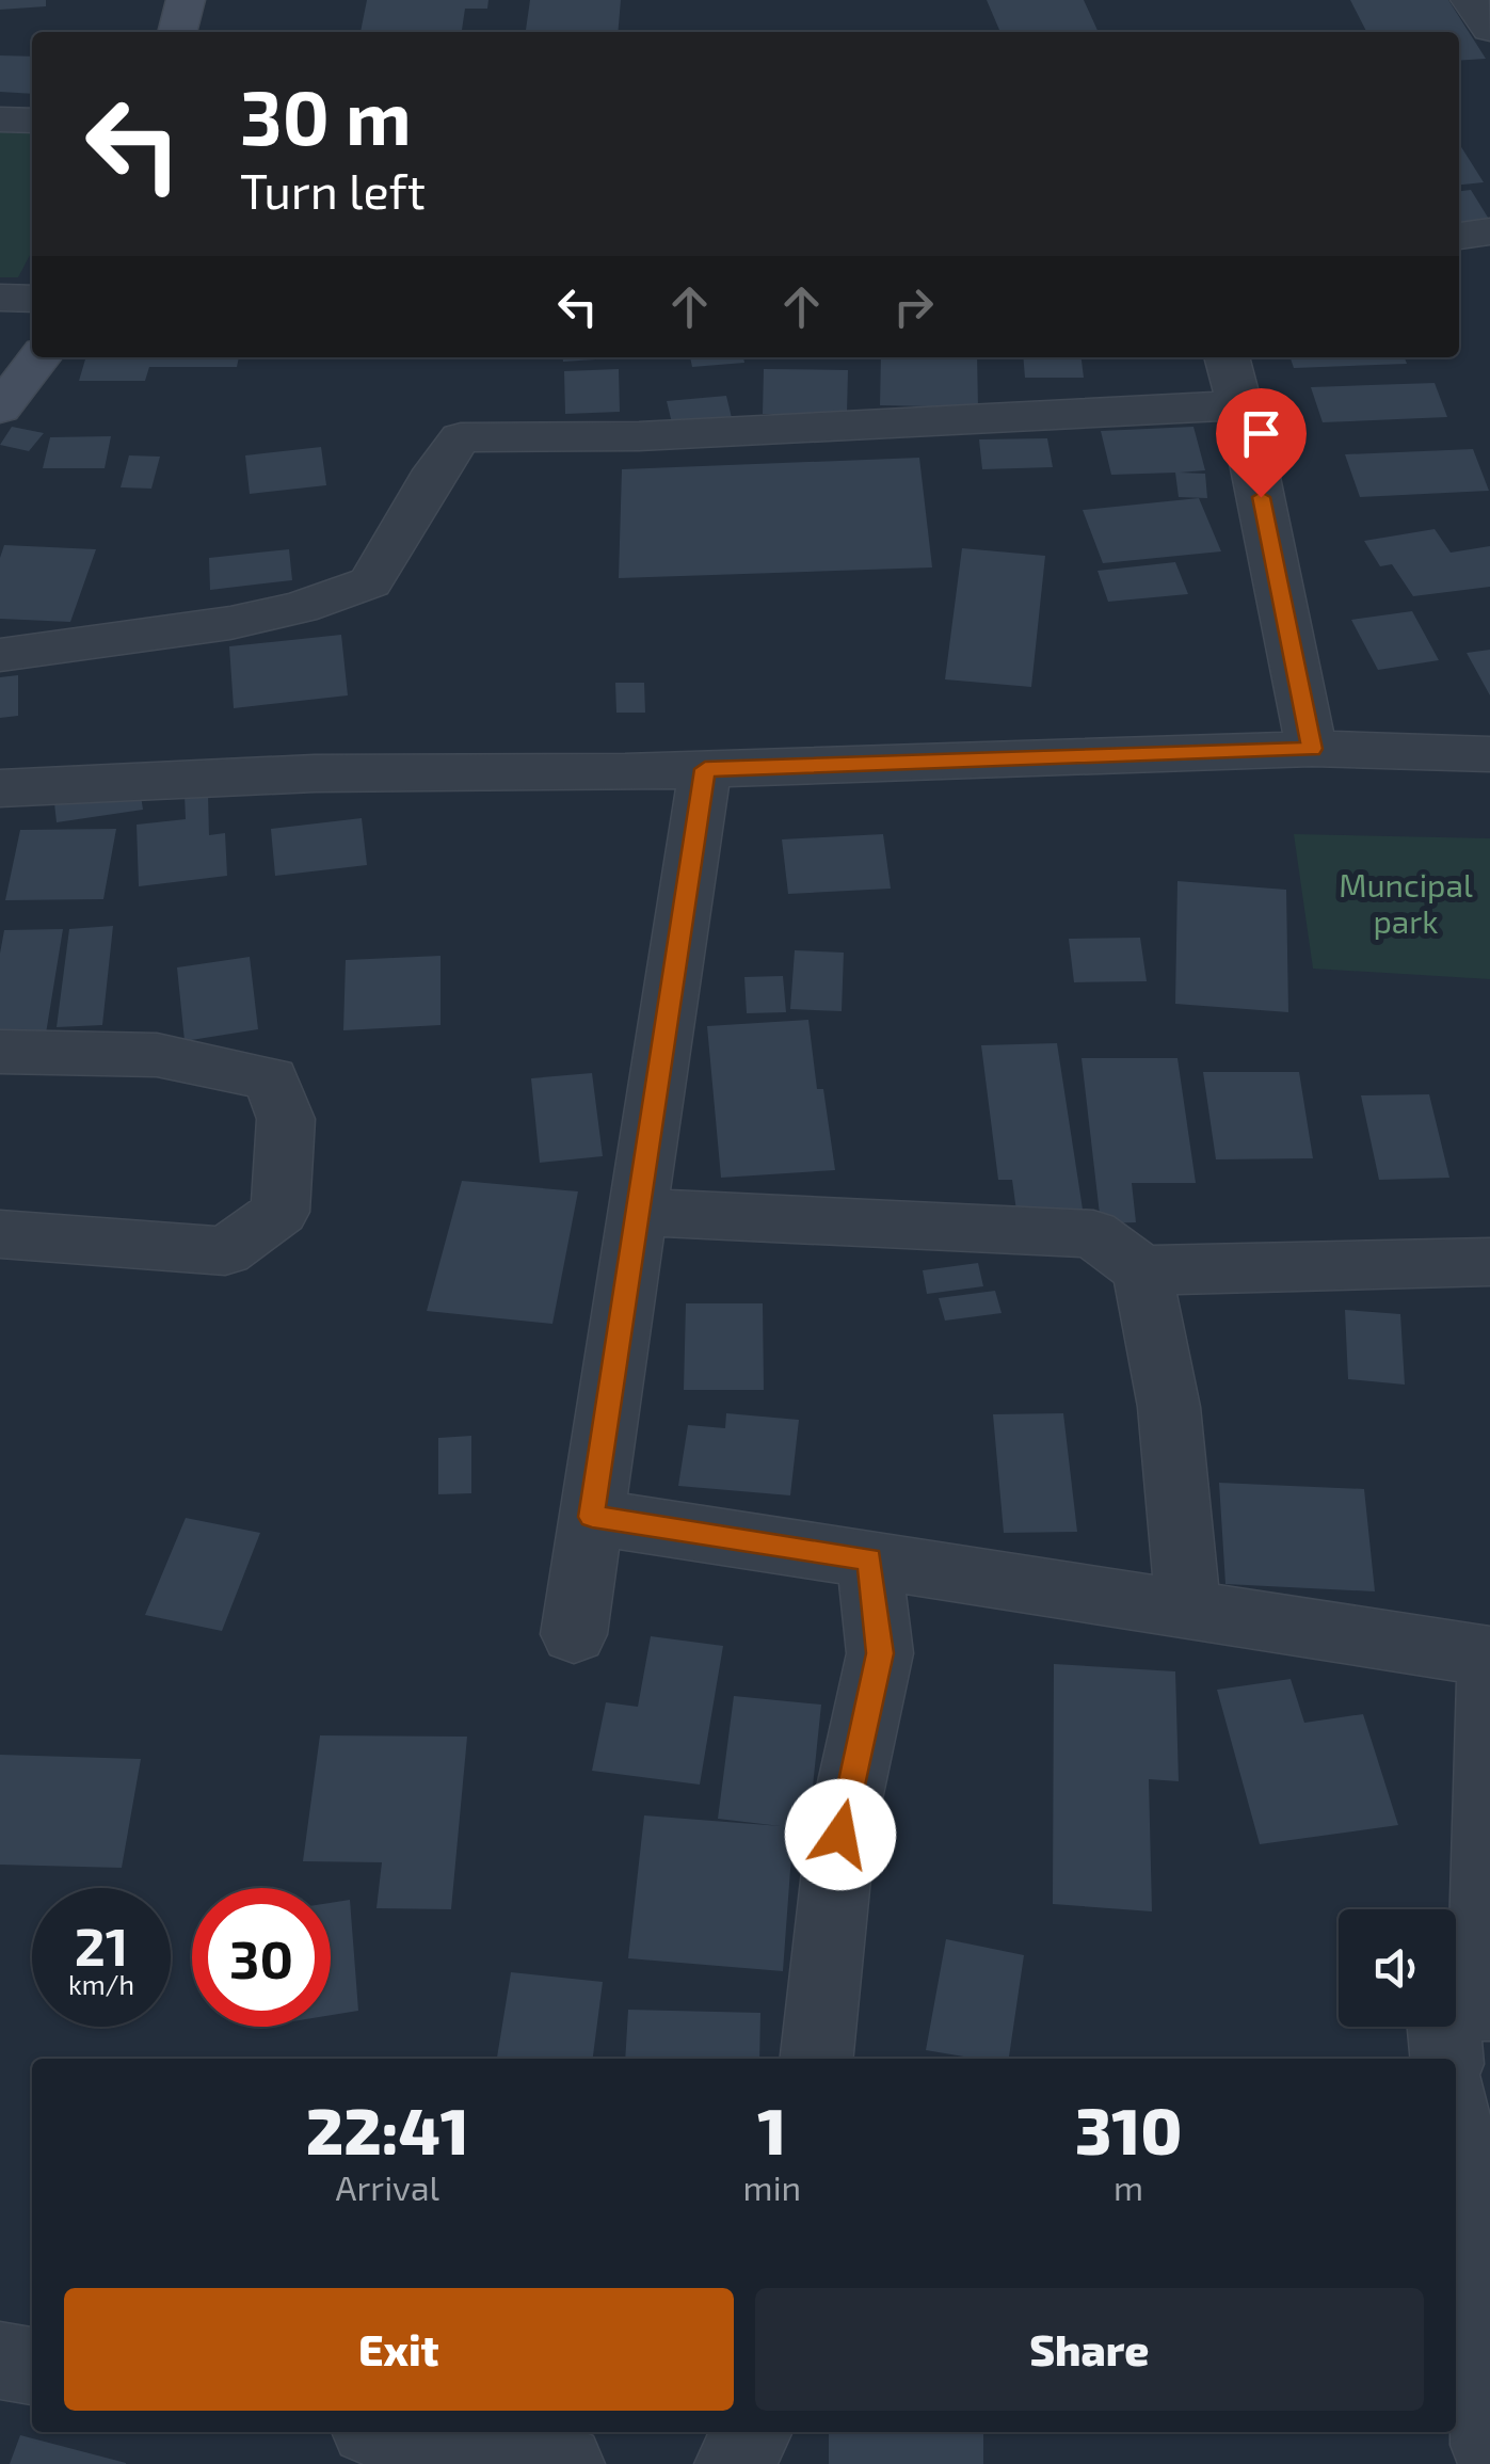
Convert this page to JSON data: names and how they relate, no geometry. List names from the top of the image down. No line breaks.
{"parks":["Muncipal park"],"page":{"turn":["30 m","Turn left"],"speed":"21 km/h","limit":"30","eta":["22:41","Arrival","1","min","310","m"],"buttons":["Exit","Share"]}}
